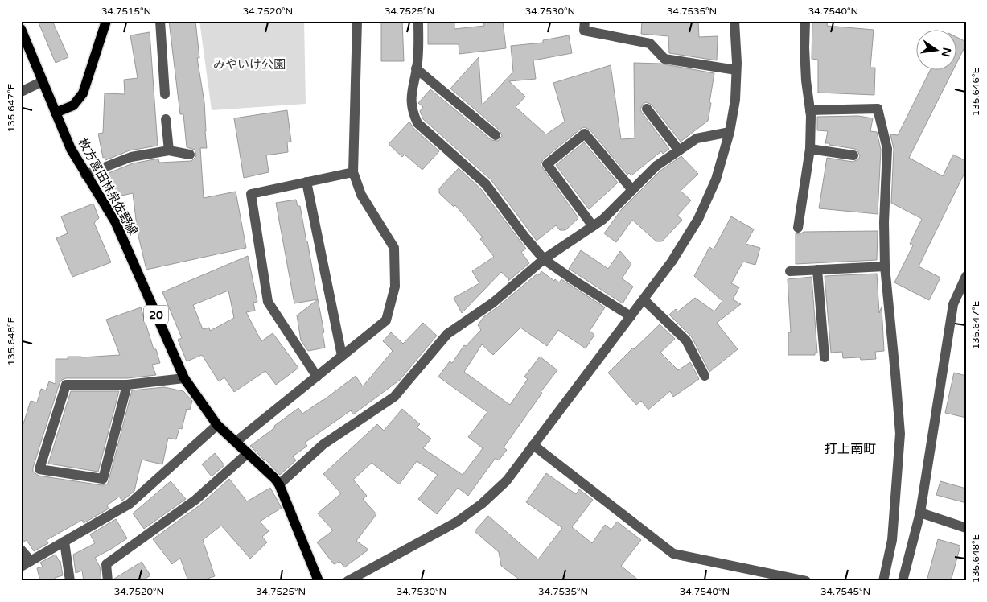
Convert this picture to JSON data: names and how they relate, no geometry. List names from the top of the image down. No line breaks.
{"streets":{"main road":["枚方富田林泉佐野線","20"]},"districts":["打上南町"],"parks":["みやいけ公園"],"north":"right","coordinates":["34.7515°N","34.7520°N","34.7525°N","34.7530°N","34.7535°N","34.7540°N","135.646°E","135.647°E","135.648°E","34.7545°N"]}
